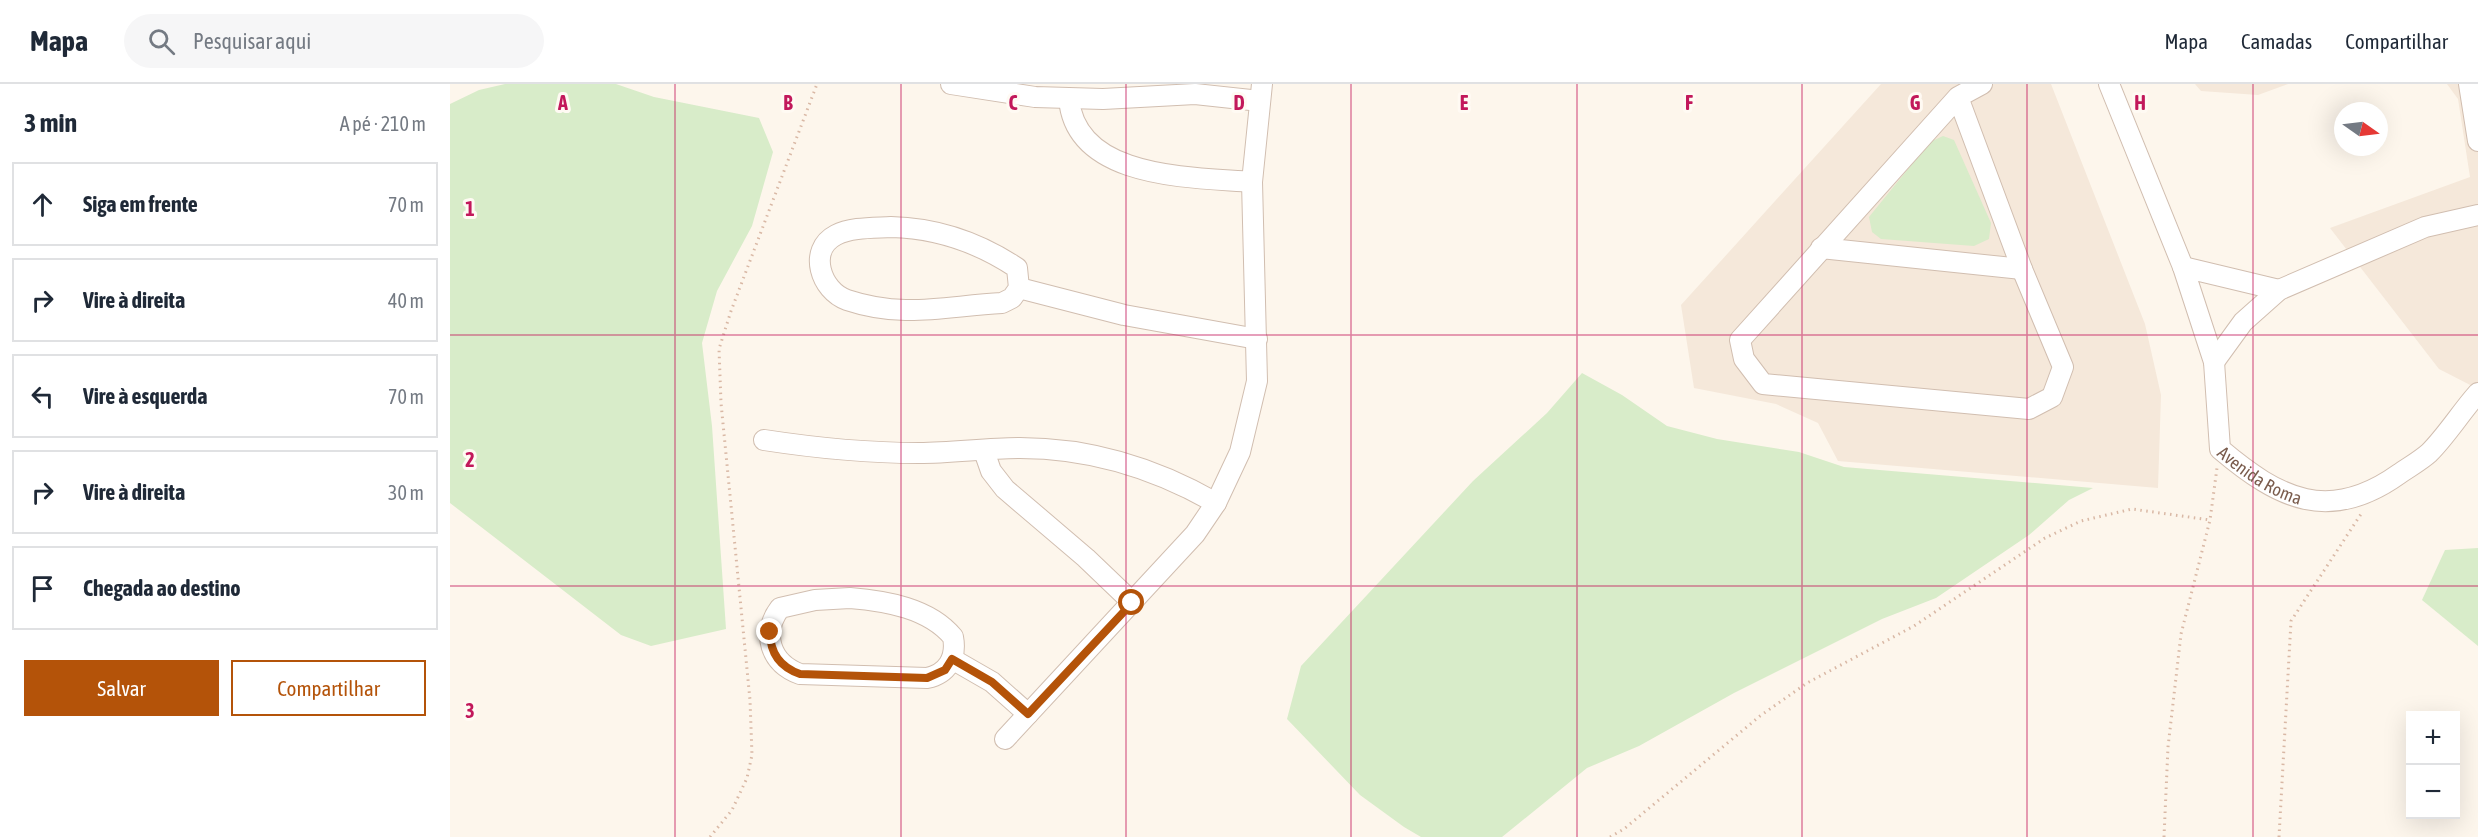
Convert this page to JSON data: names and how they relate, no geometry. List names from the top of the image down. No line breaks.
{"streets":{"street":["Avenida Roma"]},"north":"right","page":{"header":"Mapa","search":"Pesquisar aqui","nav":["Mapa","Camadas","Compartilhar"],"heading":["3 min","A pé · 210 m"],"list":[["Siga em frente","70 m"],["Vire à direita","40 m"],["Vire à esquerda","70 m"],["Vire à direita","30 m"],"Chegada ao destino"],"buttons":["Salvar","Compartilhar"],"map_buttons":["+","−"]},"grid":{"columns":["A","B","C","D","E","F","G","H"],"rows":["1","2","3"]}}
